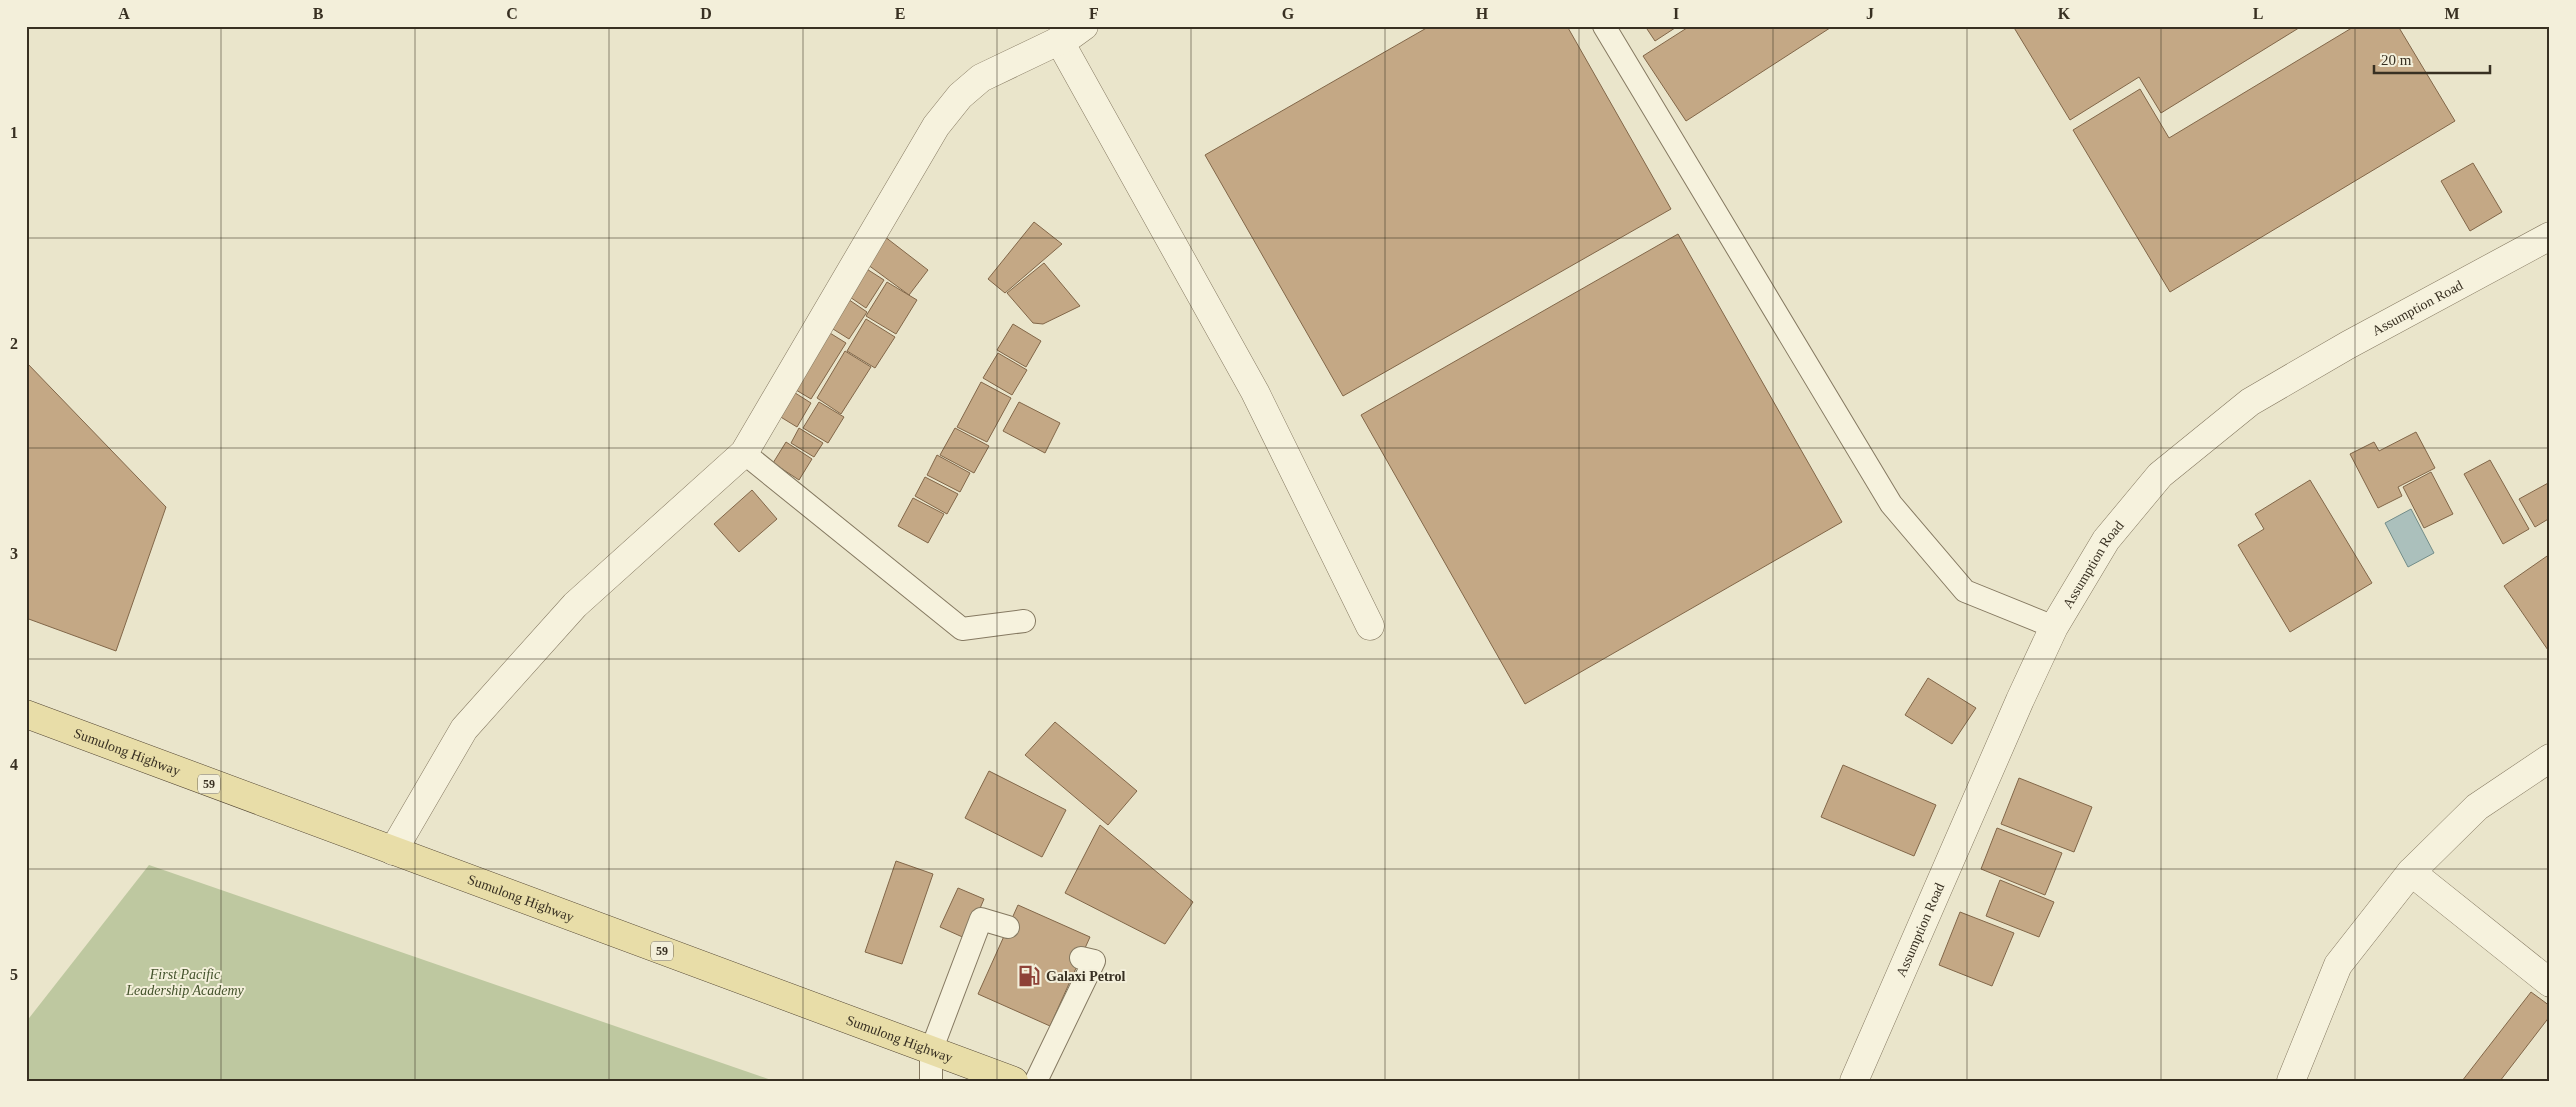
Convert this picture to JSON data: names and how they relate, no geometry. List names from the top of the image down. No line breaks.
{"streets":{"main road":["Sumulong Highway","59"],"street":["Assumption Road"]},"parks":["First Pacific Leadership Academy"],"places":{"fuel station":["Galaxi Petrol"]},"scale_bar":"20 m","grid":{"columns":["A","B","C","D","E","F","G","H","I","J","K","L","M"],"rows":["1","2","3","4","5"]}}
